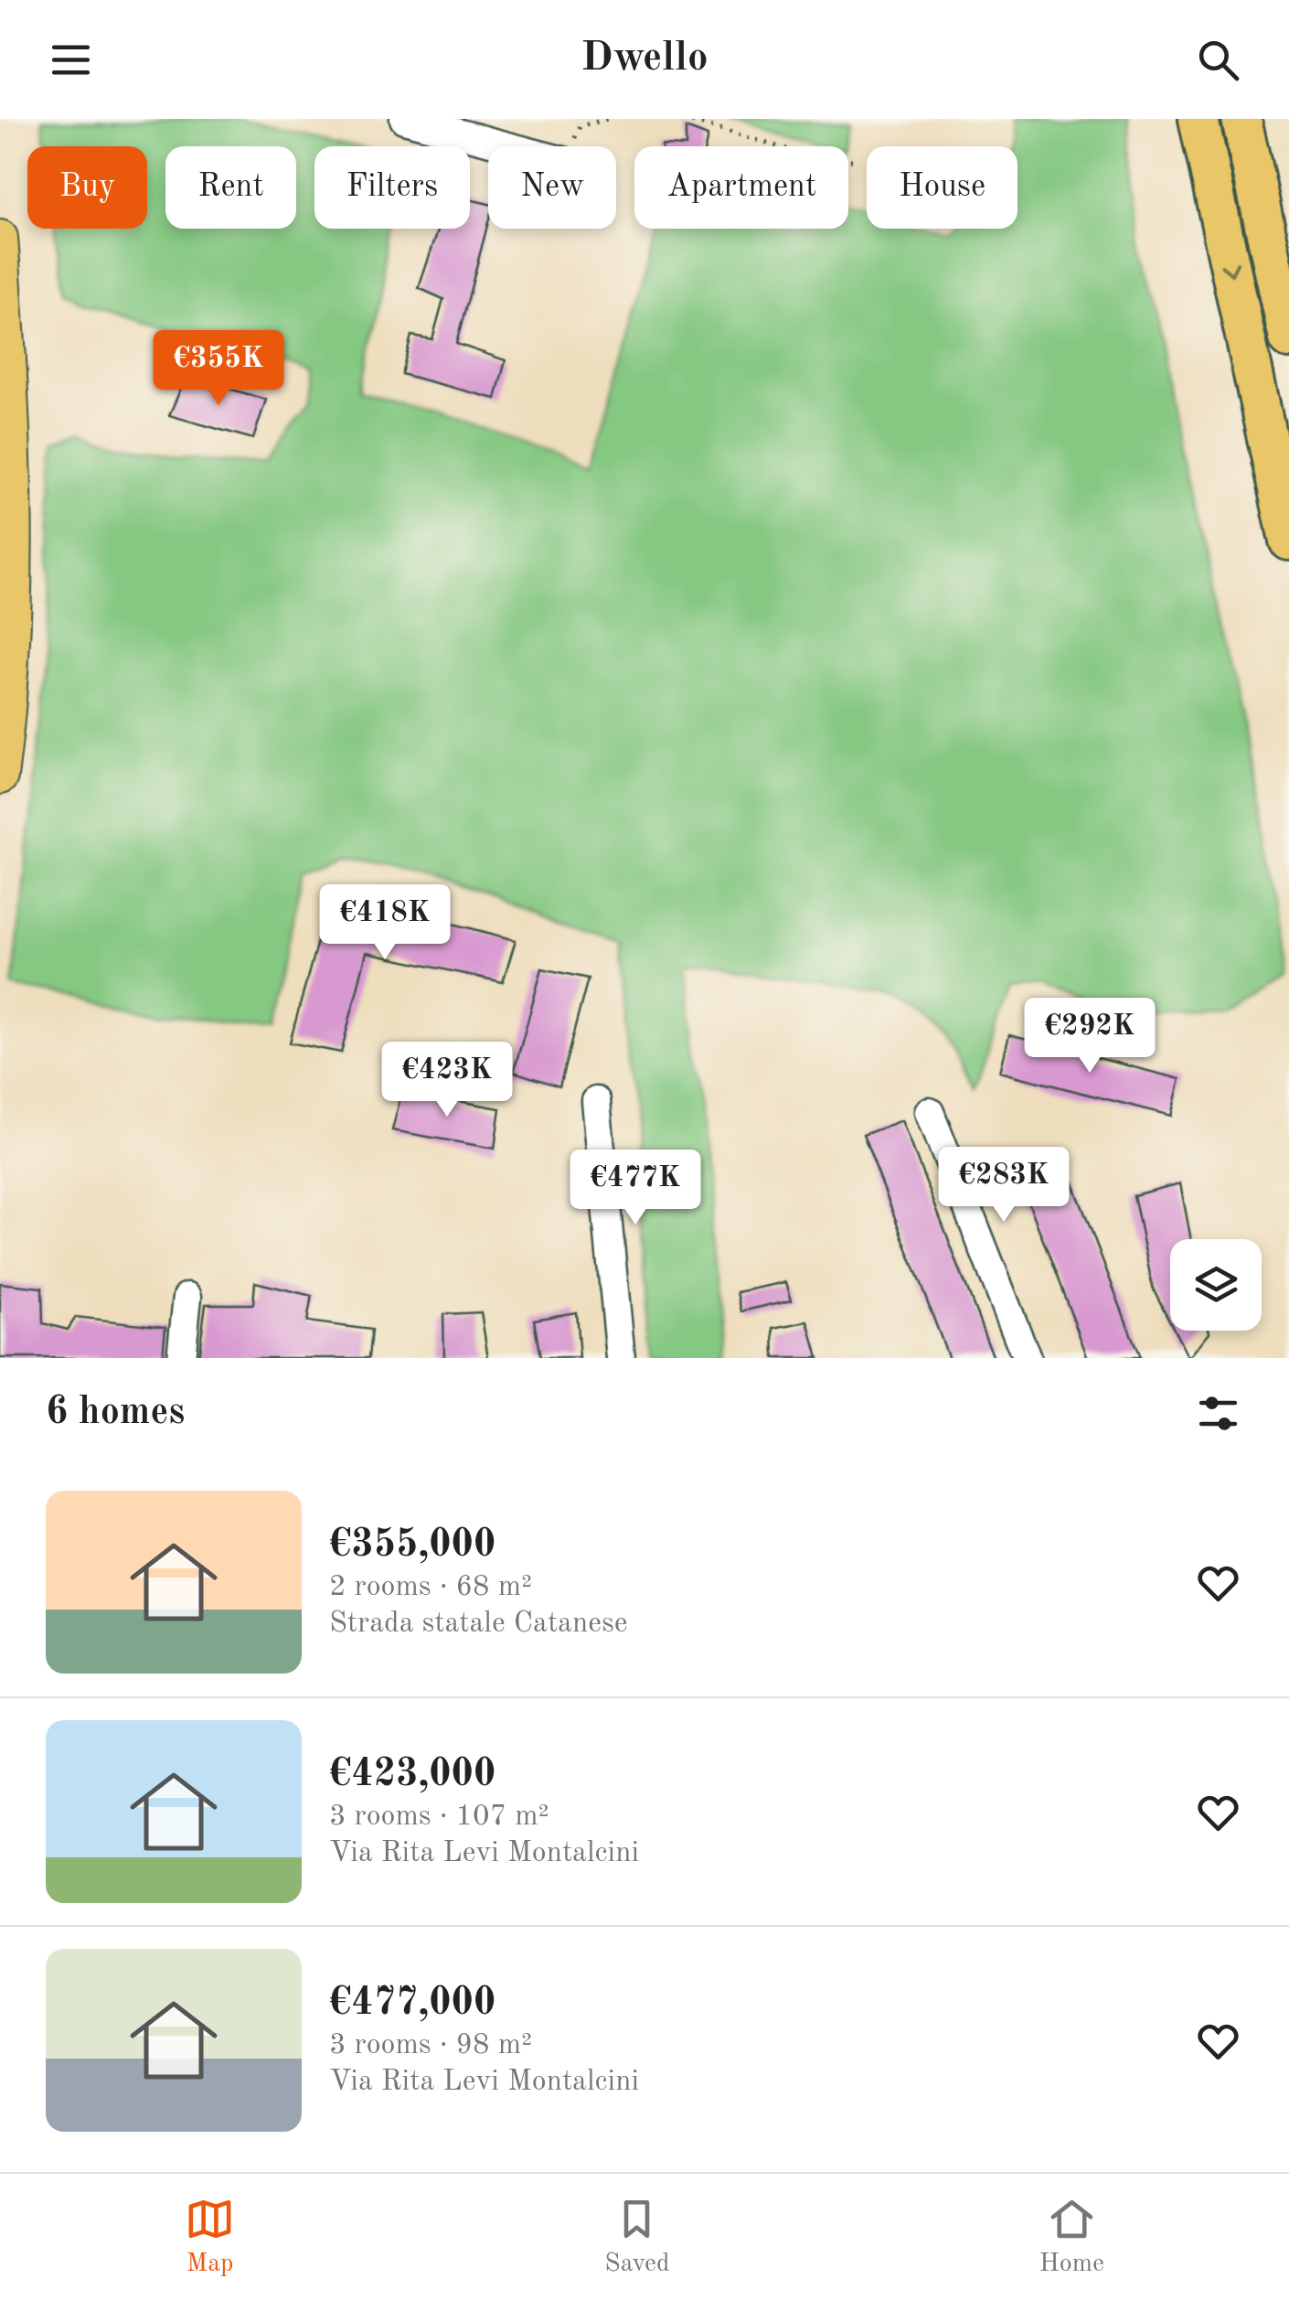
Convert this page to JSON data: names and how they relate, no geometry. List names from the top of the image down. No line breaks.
{"page":{"header":"Dwello","chip":["Buy","Rent","Filters","New","Apartment","House"],"price":["€355K","€418K","€292K","€423K","€283K","€477K"],"heading":"6 homes","list":[{"name":"€355,000","note":"2 rooms · 68 m² · Strada statale Catanese"},{"name":"€423,000","note":"3 rooms · 107 m² · Via Rita Levi Montalcini"},{"name":"€477,000","note":"3 rooms · 98 m² · Via Rita Levi Montalcini"}],"tabs":["Map","Saved","Home"]}}
